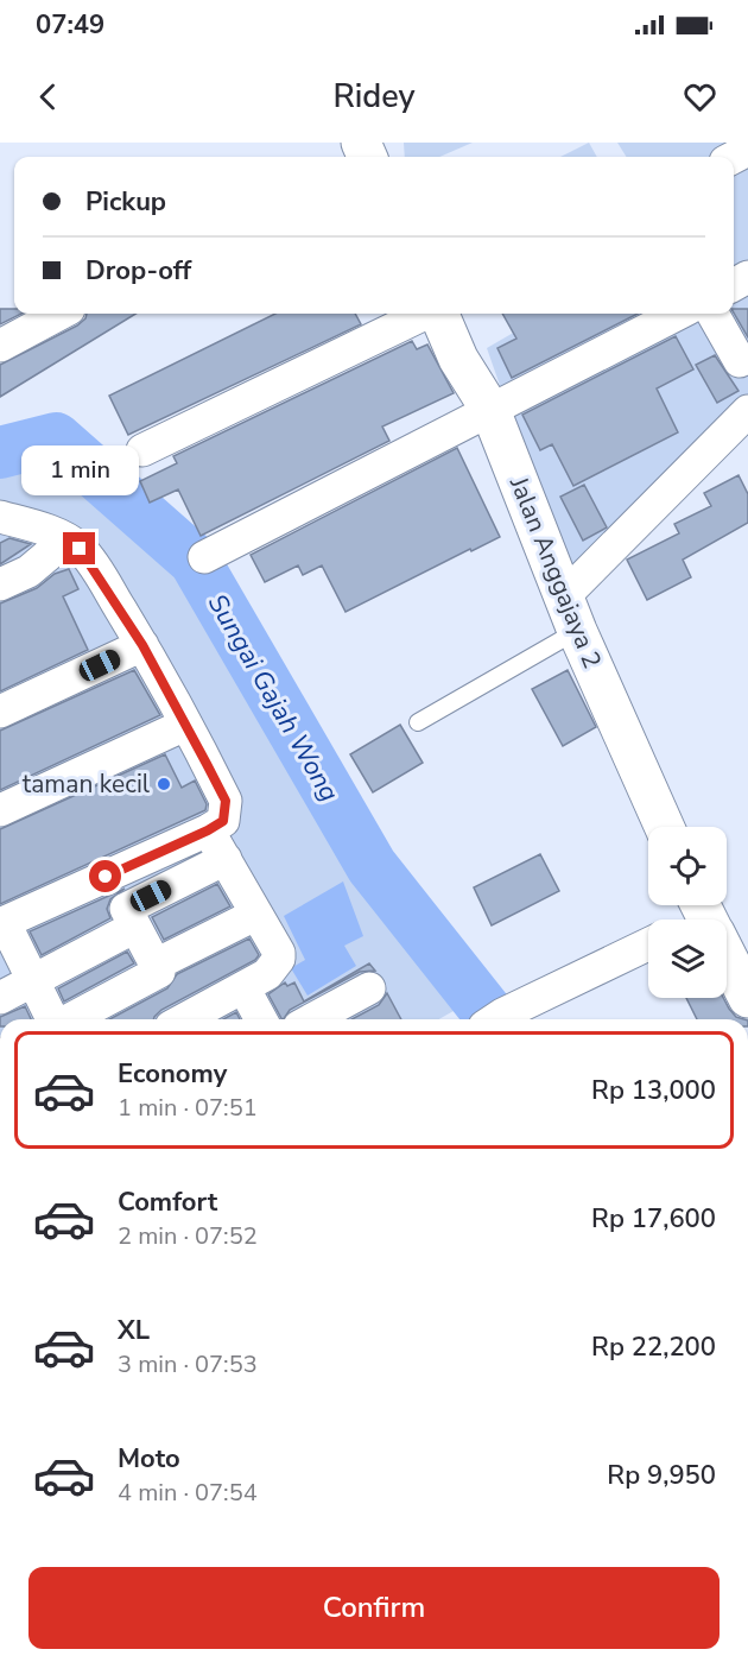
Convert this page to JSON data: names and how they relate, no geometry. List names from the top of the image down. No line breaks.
{"streets":{"street":["Jalan Anggajaya 2"]},"water":["Sungai Gajah Wong"],"places":["taman kecil"],"page":{"status":"07:49","header":"Ridey","banner":["Pickup","Drop-off"],"bubble":"1 min","list":[{"name":"Economy","note":"1 min · 07:51","value":"Rp 13,000"},{"name":"Comfort","note":"2 min · 07:52","value":"Rp 17,600"},{"name":"XL","note":"3 min · 07:53","value":"Rp 22,200"},{"name":"Moto","note":"4 min · 07:54","value":"Rp 9,950"}],"buttons":"Confirm"}}
